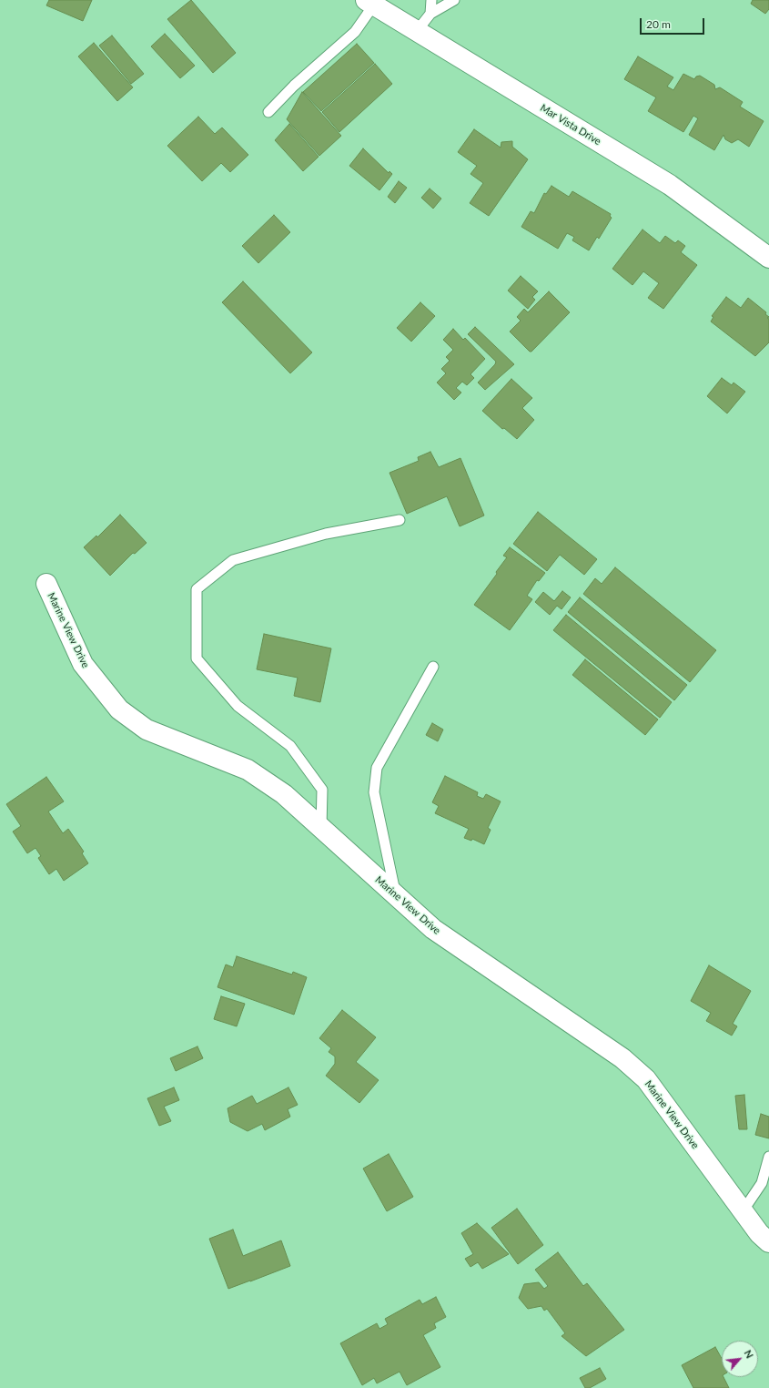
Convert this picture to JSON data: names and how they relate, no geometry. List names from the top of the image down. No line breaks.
{"streets":{"street":["Mar Vista Drive","Marine View Drive"]},"scale_bar":"20 m","north":"top right"}
